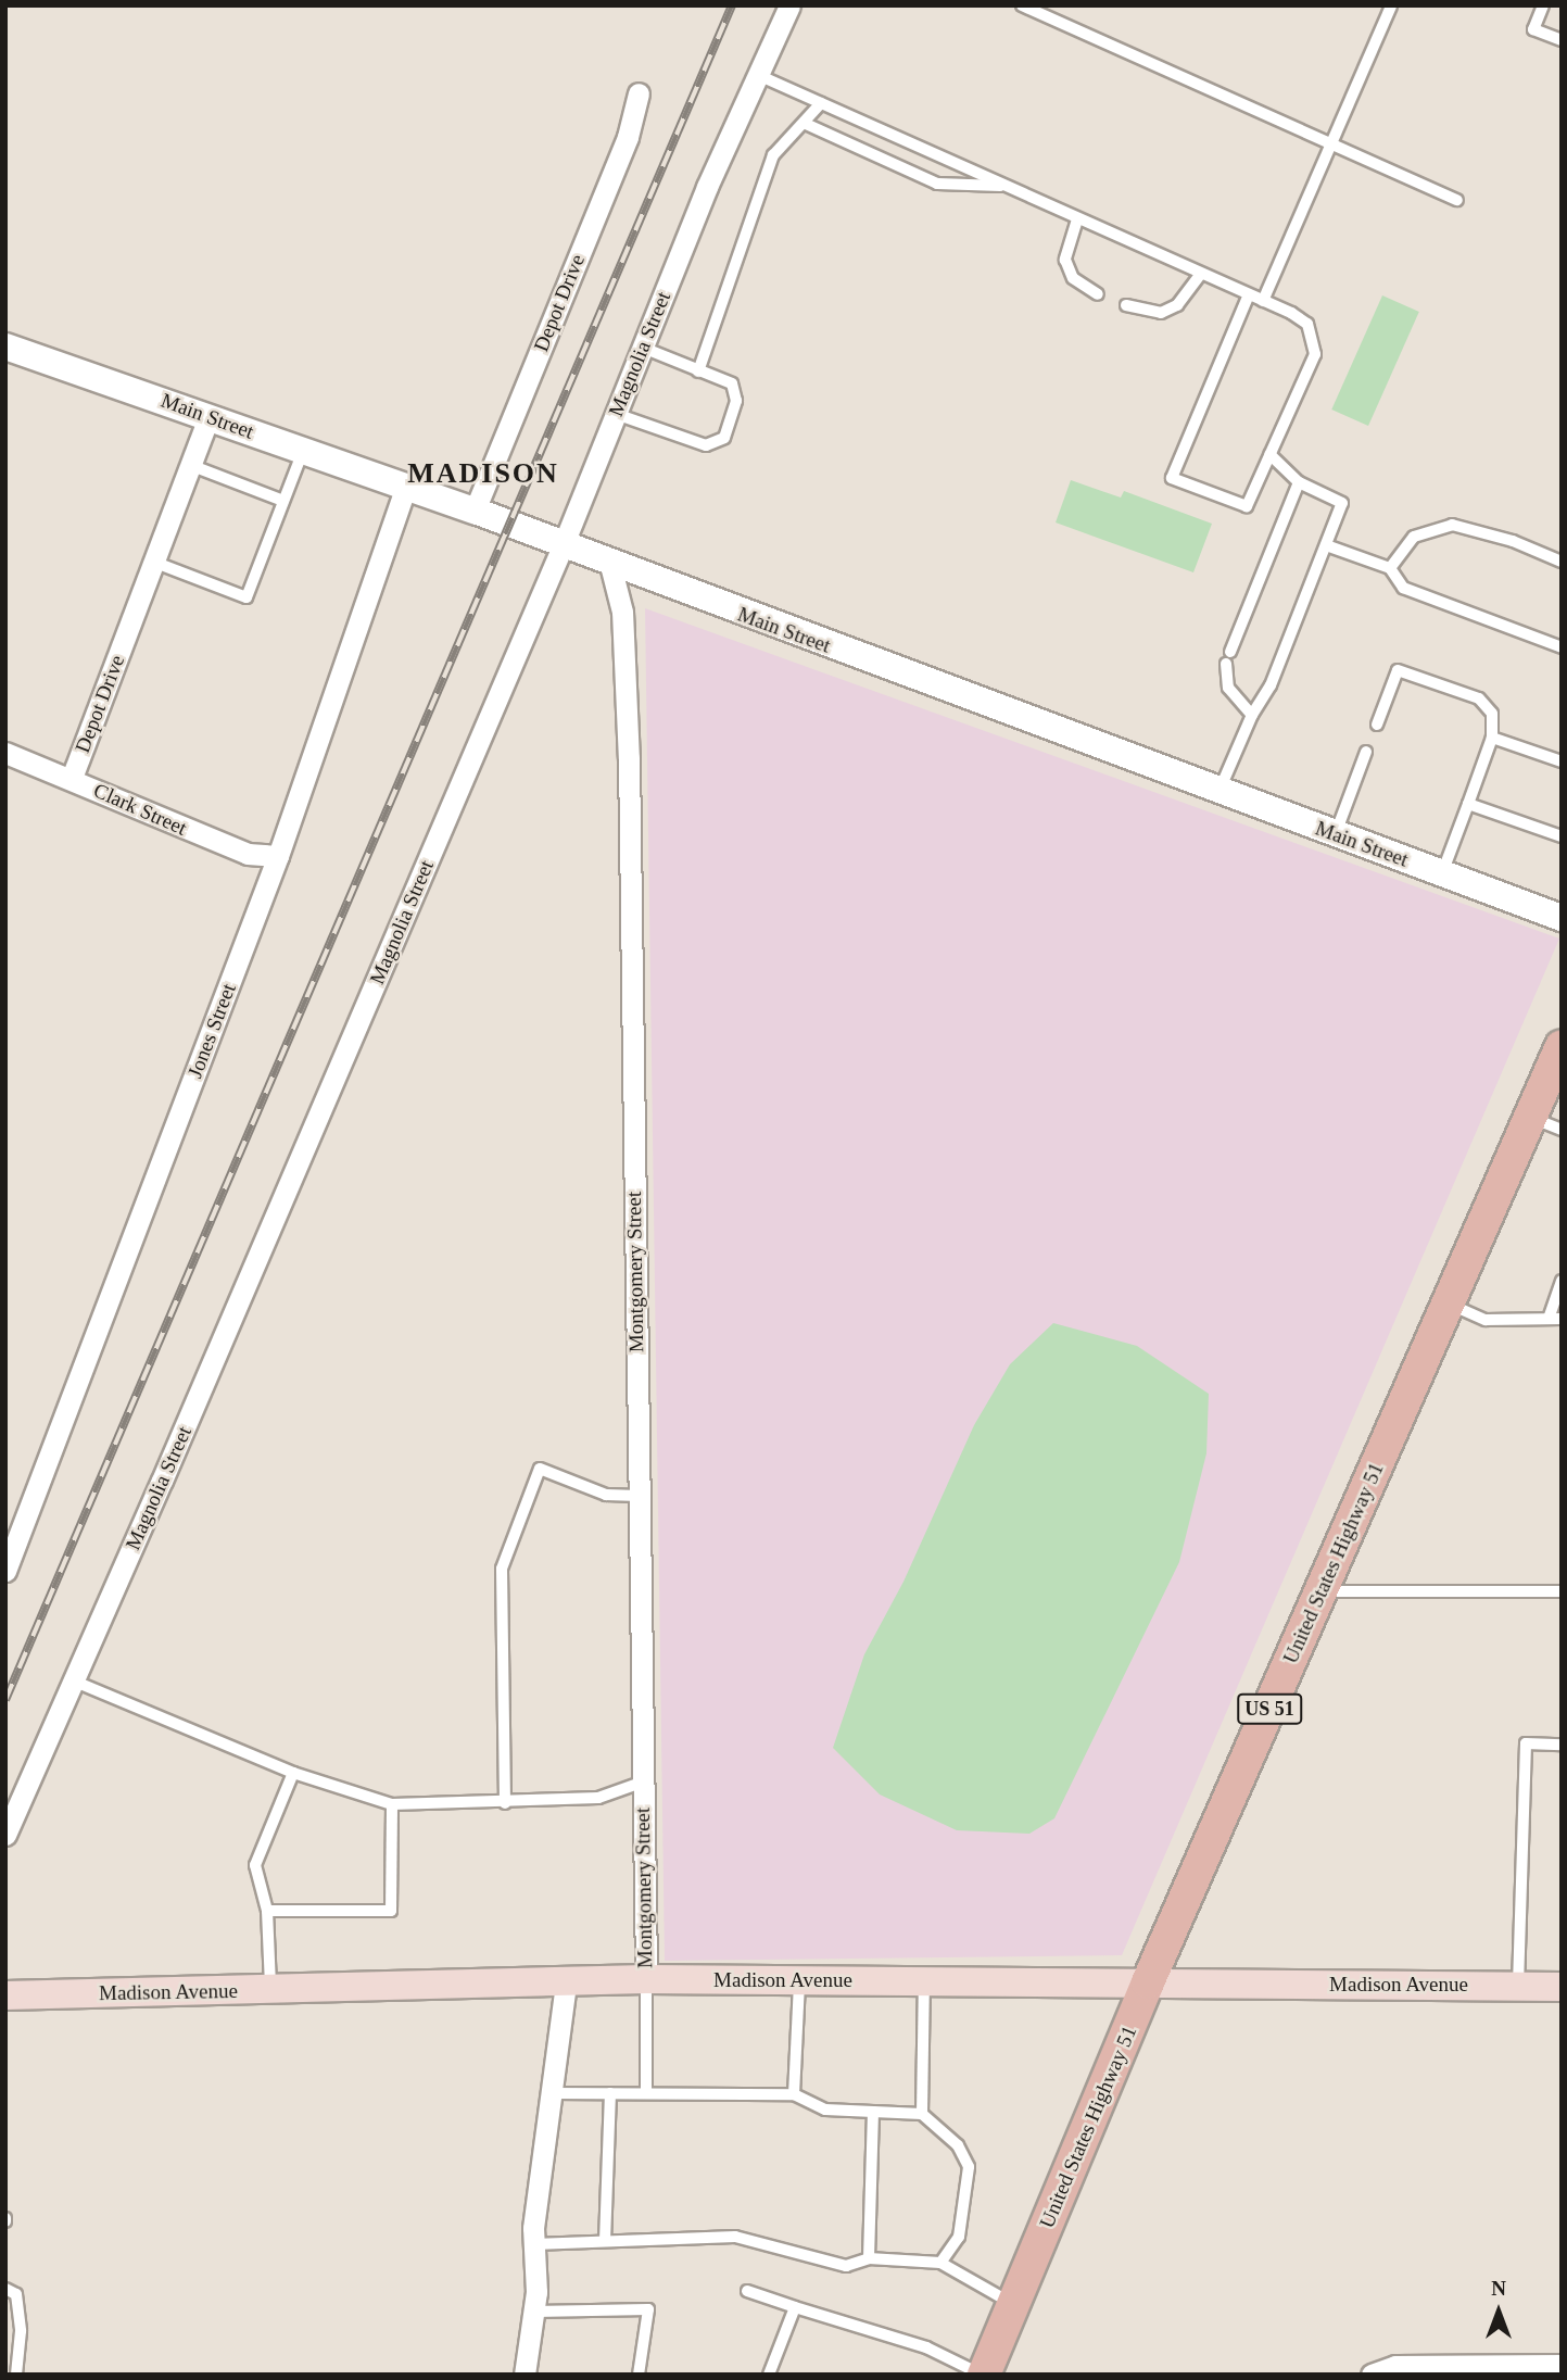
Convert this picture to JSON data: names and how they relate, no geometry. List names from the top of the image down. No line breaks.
{"streets":{"main road":["United States Highway 51","US 51","Madison Avenue"],"street":["Depot Drive","Magnolia Street","Main Street","Clark Street","Jones Street","Montgomery Street"]},"crossings":[["Depot Drive","Main Street"],["Depot Drive","Clark Street"],["Magnolia Street","Main Street"],["Main Street","Jones Street"],["Main Street","Montgomery Street"],["Clark Street","Jones Street"],["Montgomery Street","Madison Avenue"],["United States Highway 51","Madison Avenue"]],"districts":["MADISON"],"north":"top"}
